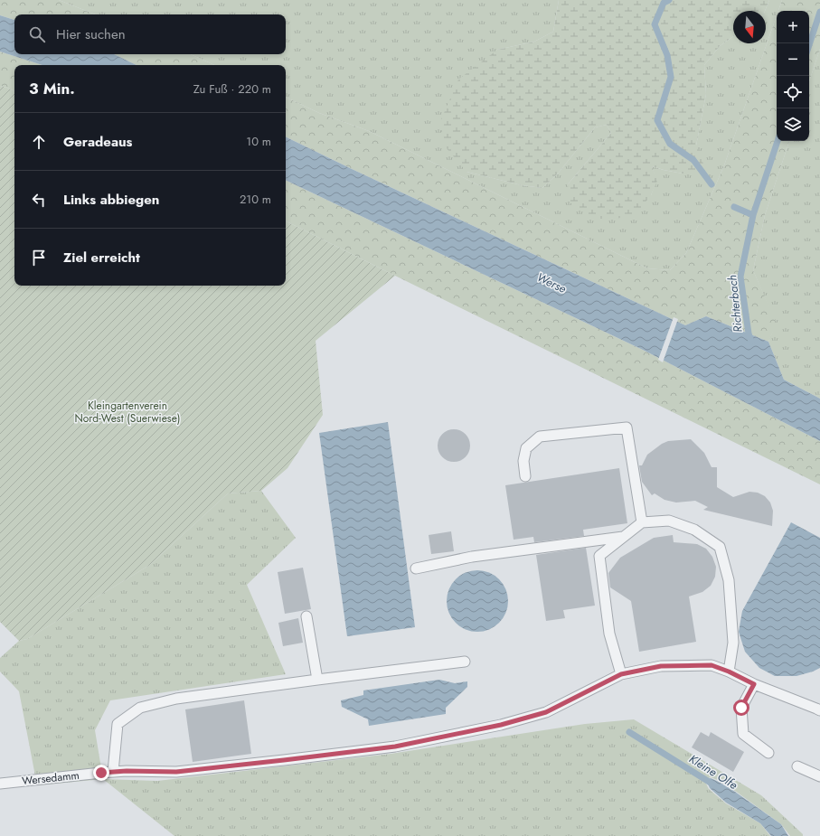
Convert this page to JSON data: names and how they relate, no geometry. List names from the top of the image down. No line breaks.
{"streets":{"lane":["Wersedamm"]},"water":["Werse","Richterbach","Kleine Olfe"],"parks":["Kleingartenverein Nord-West (Suerwiese)"],"north":"bottom","page":{"map_buttons":["+","−"],"search":"Hier suchen","heading":["3 Min.","Zu Fuß · 220 m"],"list":[["Geradeaus","10 m"],["Links abbiegen","210 m"],"Ziel erreicht"]}}
